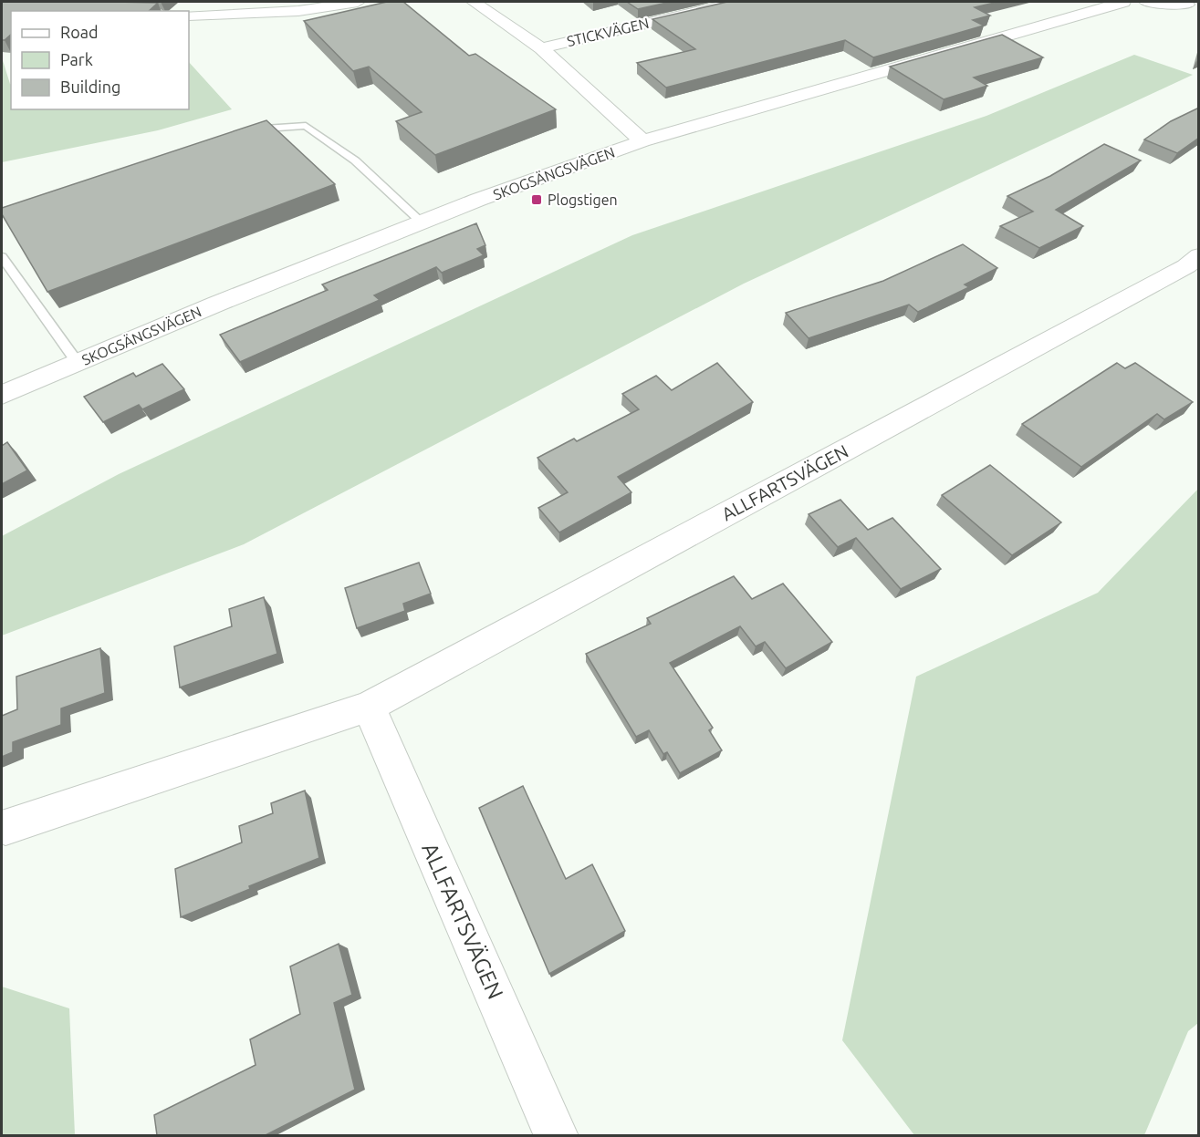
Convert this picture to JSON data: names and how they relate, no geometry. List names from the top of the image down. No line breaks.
{"streets":{"street":["STICKVÄGEN","SKOGSÄNGSVÄGEN","ALLFARTSVÄGEN"]},"places":{"transit":["Plogstigen"]},"legend":["Road","Park","Building"]}
